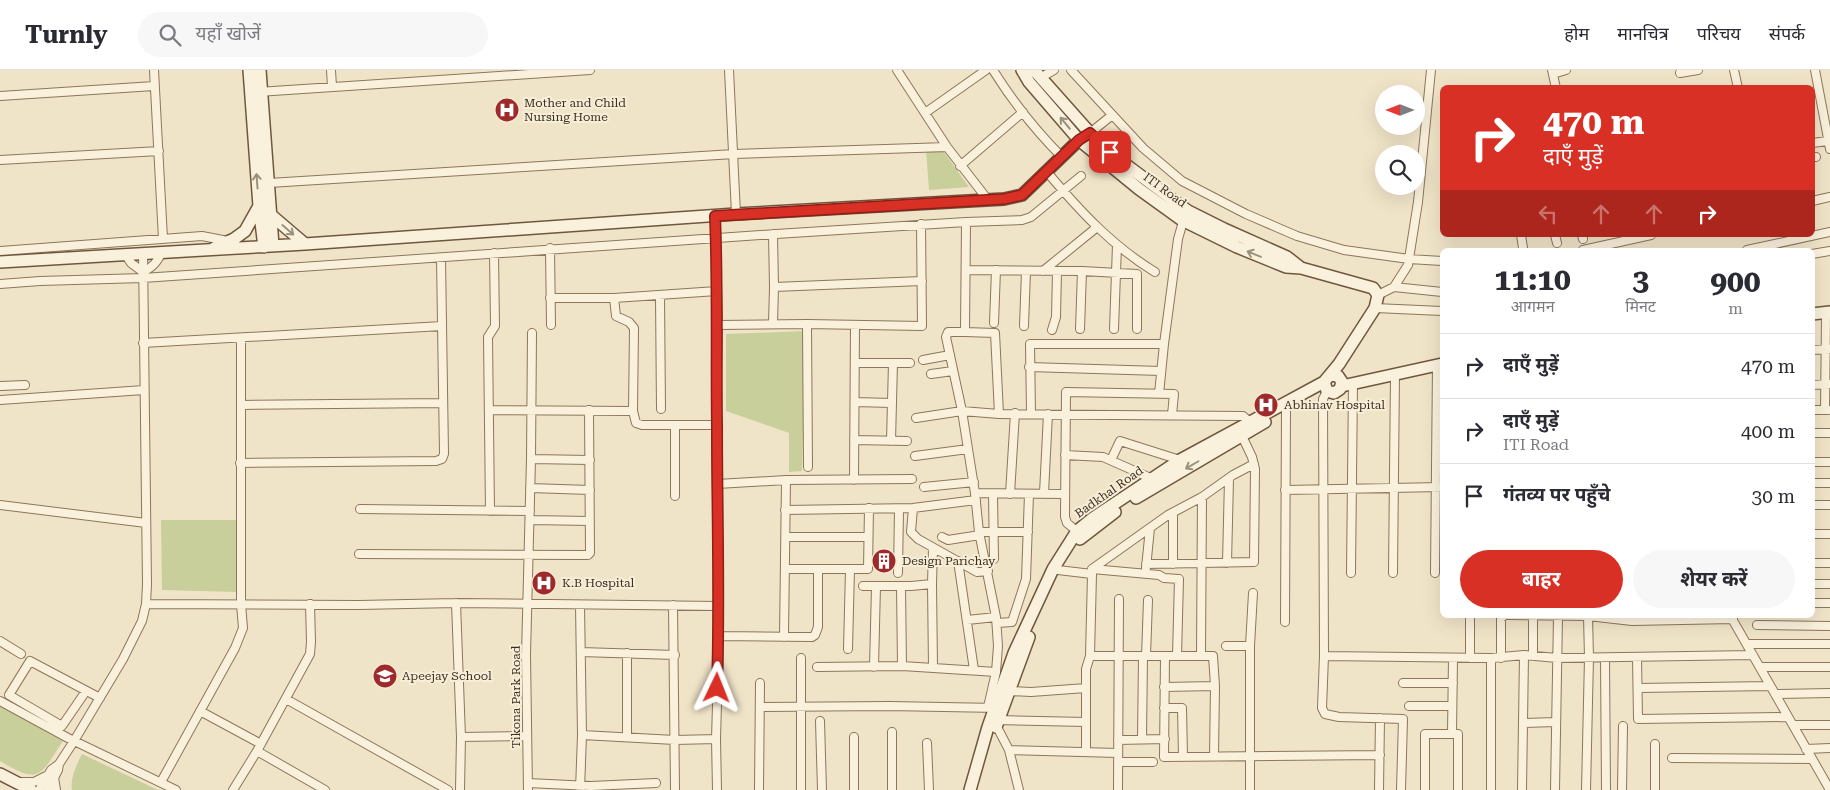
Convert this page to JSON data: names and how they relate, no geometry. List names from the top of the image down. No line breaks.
{"streets":{"street":["ITI Road","Badkhal Road","Tikona Park Road"]},"places":{"hospital":["Mother and Child Nursing Home","Abhinav Hospital","K.B Hospital"],"building":["Design Parichay"],"school or university":["Apeejay School"]},"north":"left","page":{"header":"Turnly","search":"यहाँ खोजें","nav":["होम","मानचित्र","परिचय","संपर्क"],"turn":["470 m","दाएँ मुड़ें"],"eta":["11:10","आगमन","3","मिनट","900","m"],"list":[{"name":"दाएँ मुड़ें","value":"470 m"},{"name":"दाएँ मुड़ें","note":"ITI Road","value":"400 m"},{"name":"गंतव्य पर पहुँचे","value":"30 m"}],"buttons":["बाहर","शेयर करें"]}}
